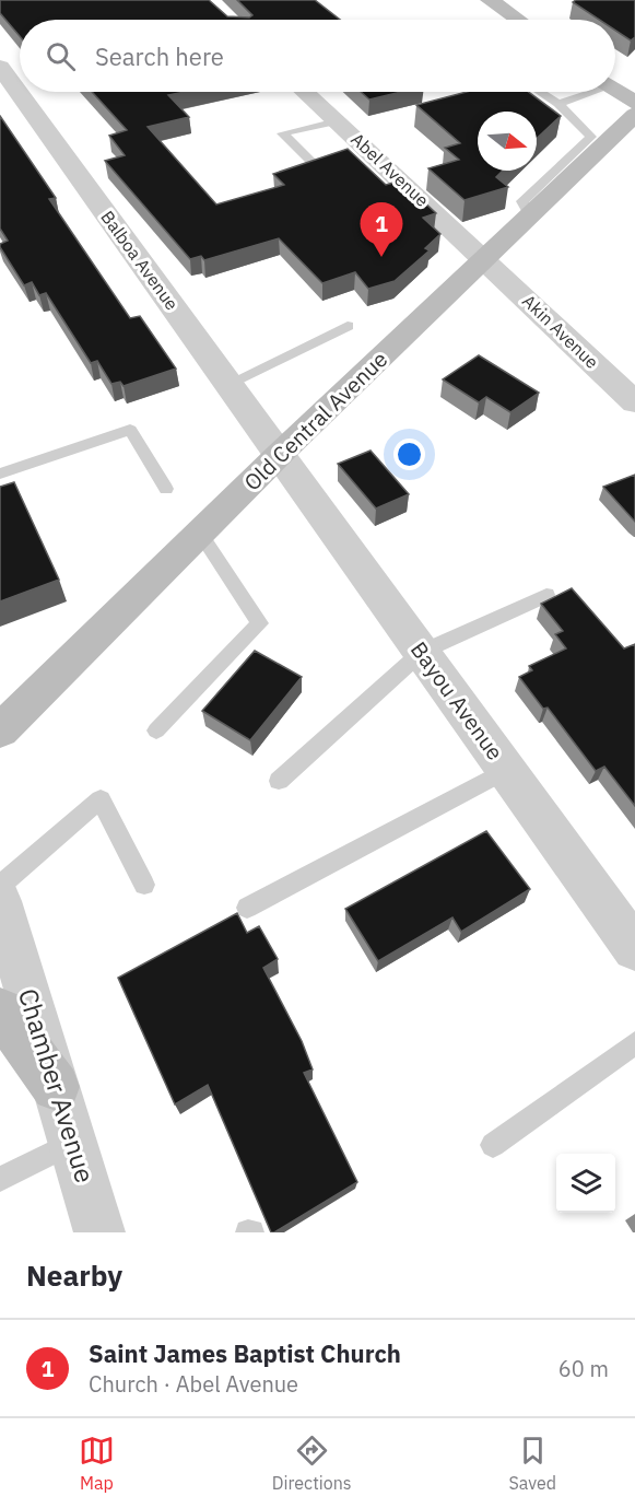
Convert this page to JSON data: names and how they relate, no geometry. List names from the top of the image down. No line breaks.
{"streets":{"main road":["Old Central Avenue"],"street":["Abel Avenue","Balboa Avenue","Akin Avenue","Bayou Avenue","Chamber Avenue"]},"crossings":[["Abel Avenue","Akin Avenue"],["Abel Avenue","Old Central Avenue"],["Balboa Avenue","Old Central Avenue"],["Balboa Avenue","Bayou Avenue"],["Akin Avenue","Old Central Avenue"],["Old Central Avenue","Bayou Avenue"]],"north":"right","page":{"search":"Search here","pins":"1","heading":"Nearby","list":[{"mark":"1","name":"Saint James Baptist Church","note":"Church · Abel Avenue","value":"60 m"}],"nav":["Map","Directions","Saved"]}}
